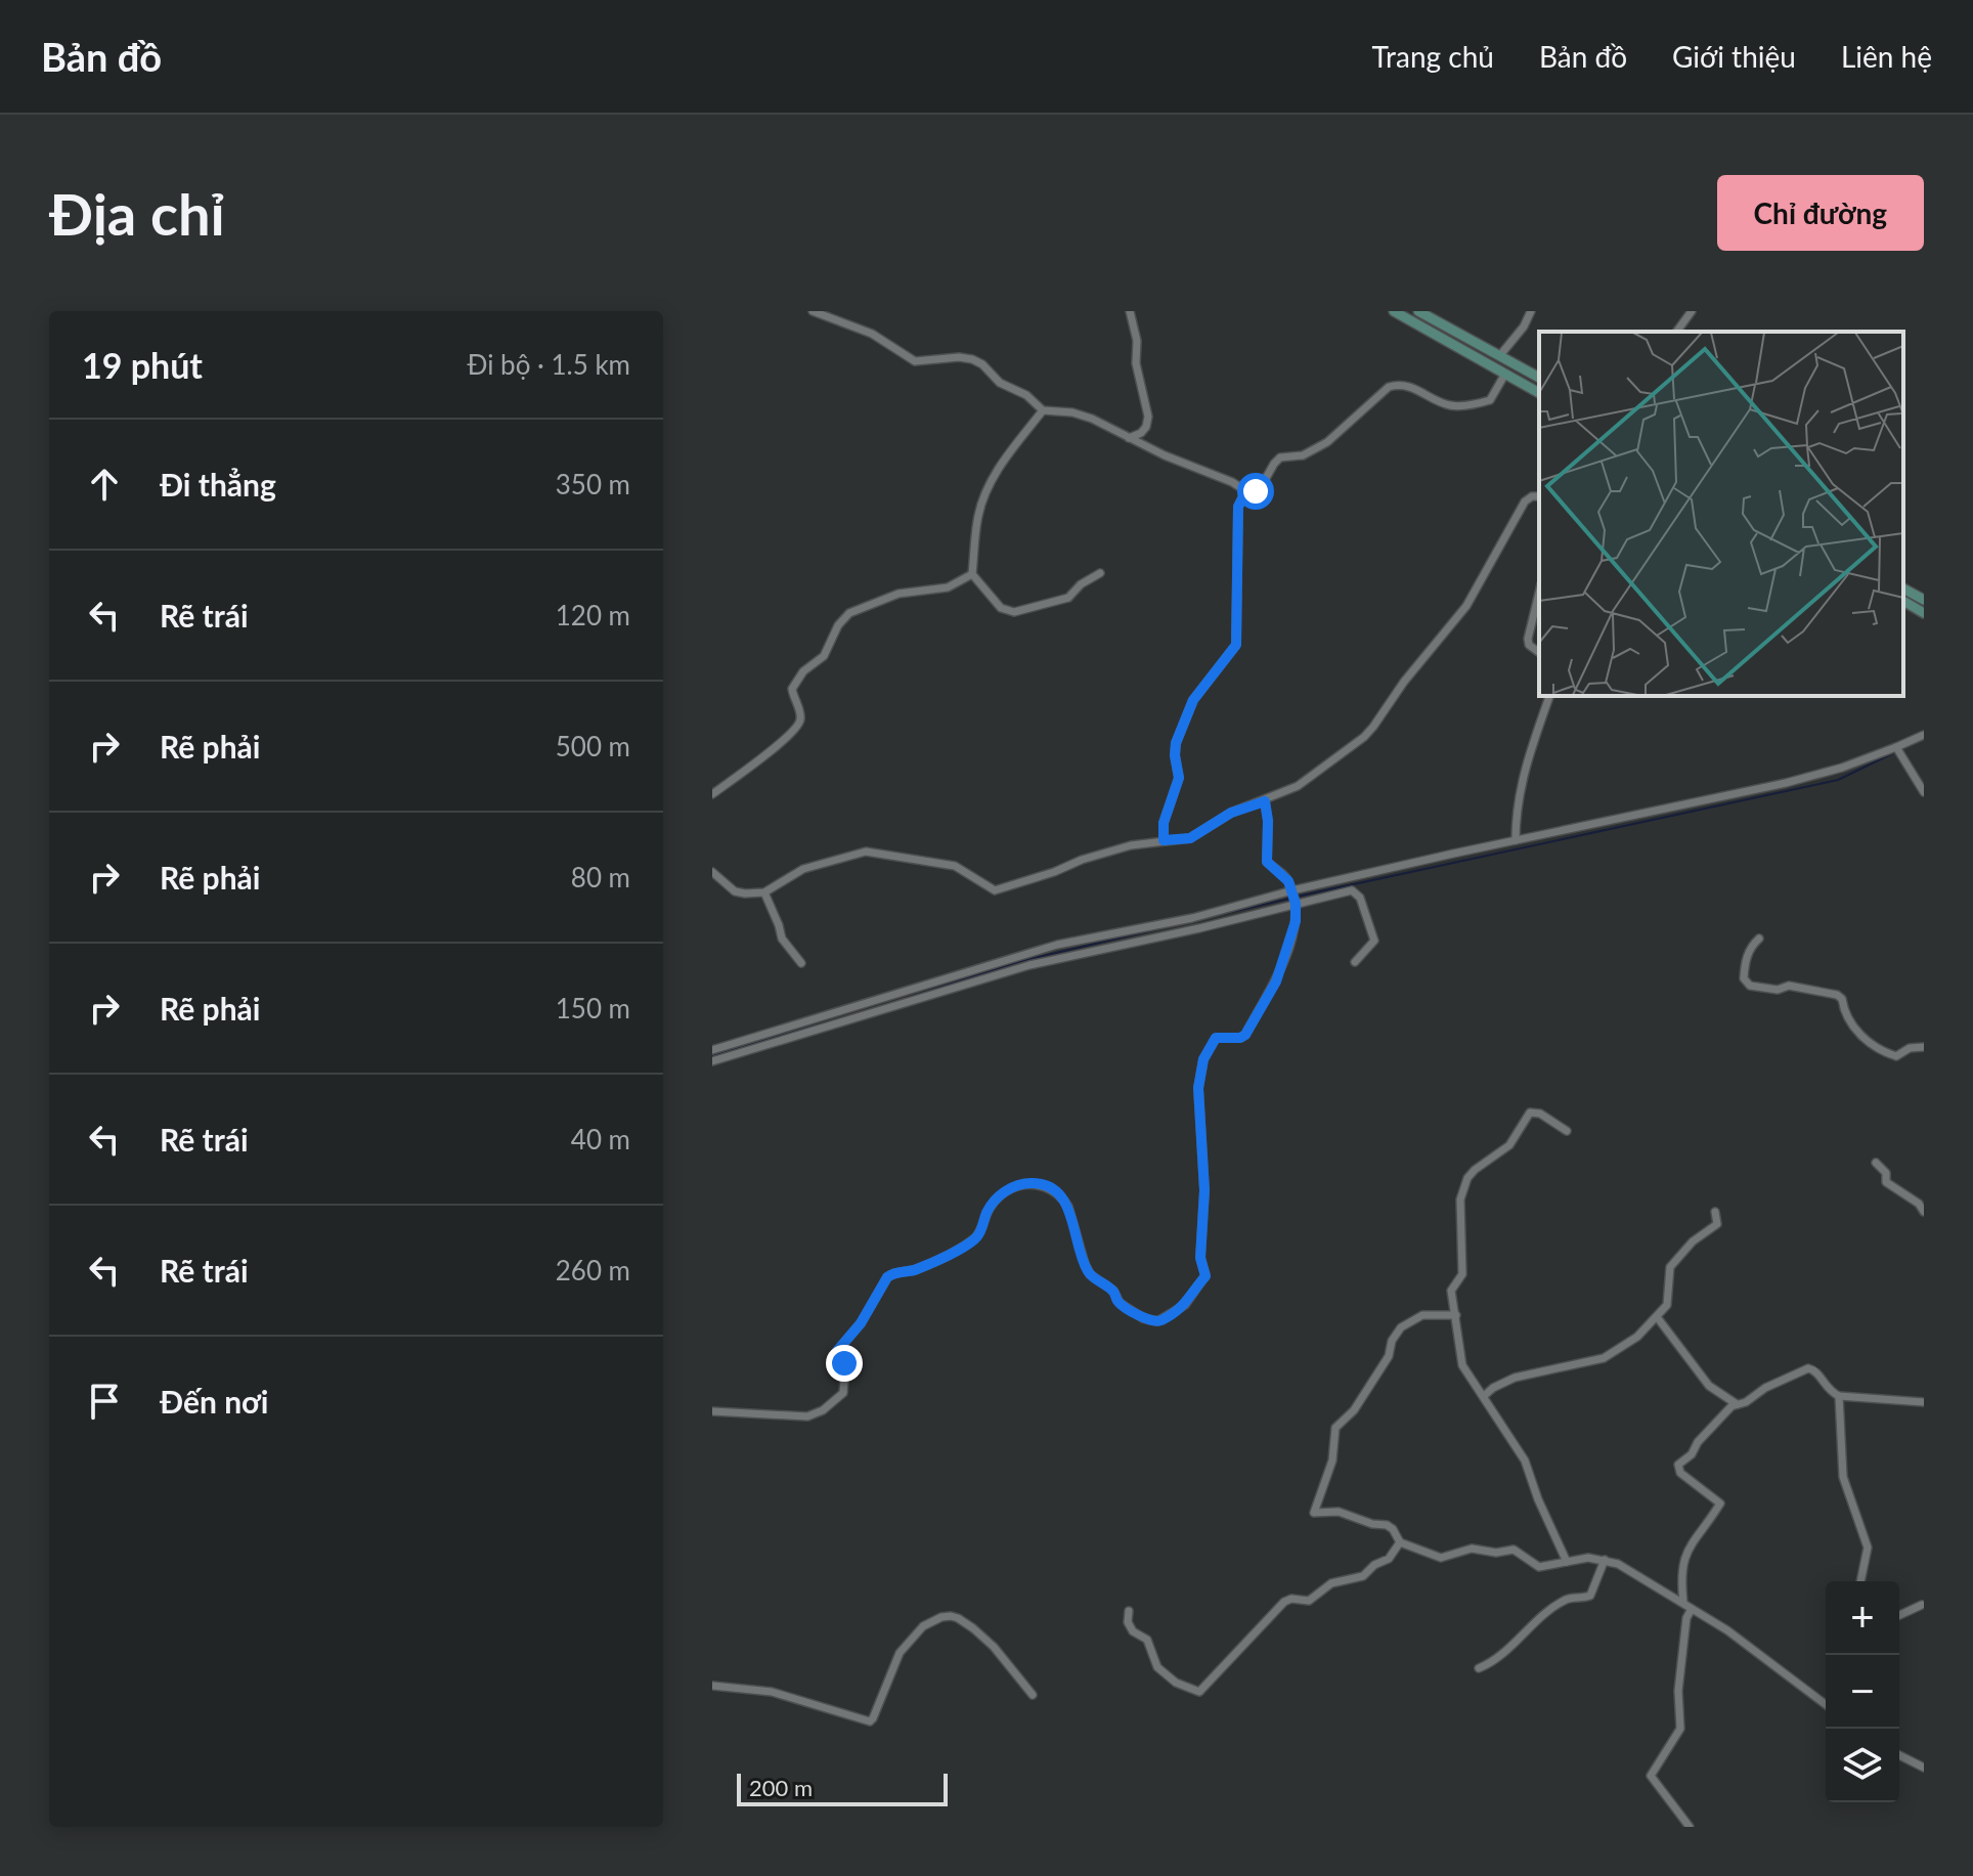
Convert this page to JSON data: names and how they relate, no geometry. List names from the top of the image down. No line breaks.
{"scale_bar":"200 m","page":{"header":"Bản đồ","nav":["Trang chủ","Bản đồ","Giới thiệu","Liên hệ"],"buttons":"Chỉ đường","title":"Địa chỉ","heading":["19 phút","Đi bộ · 1.5 km"],"list":[["Đi thẳng","350 m"],["Rẽ trái","120 m"],["Rẽ phải","500 m"],["Rẽ phải","80 m"],["Rẽ phải","150 m"],["Rẽ trái","40 m"],["Rẽ trái","260 m"],"Đến nơi"],"map_buttons":["+","−"],"scale":"200 m"}}
